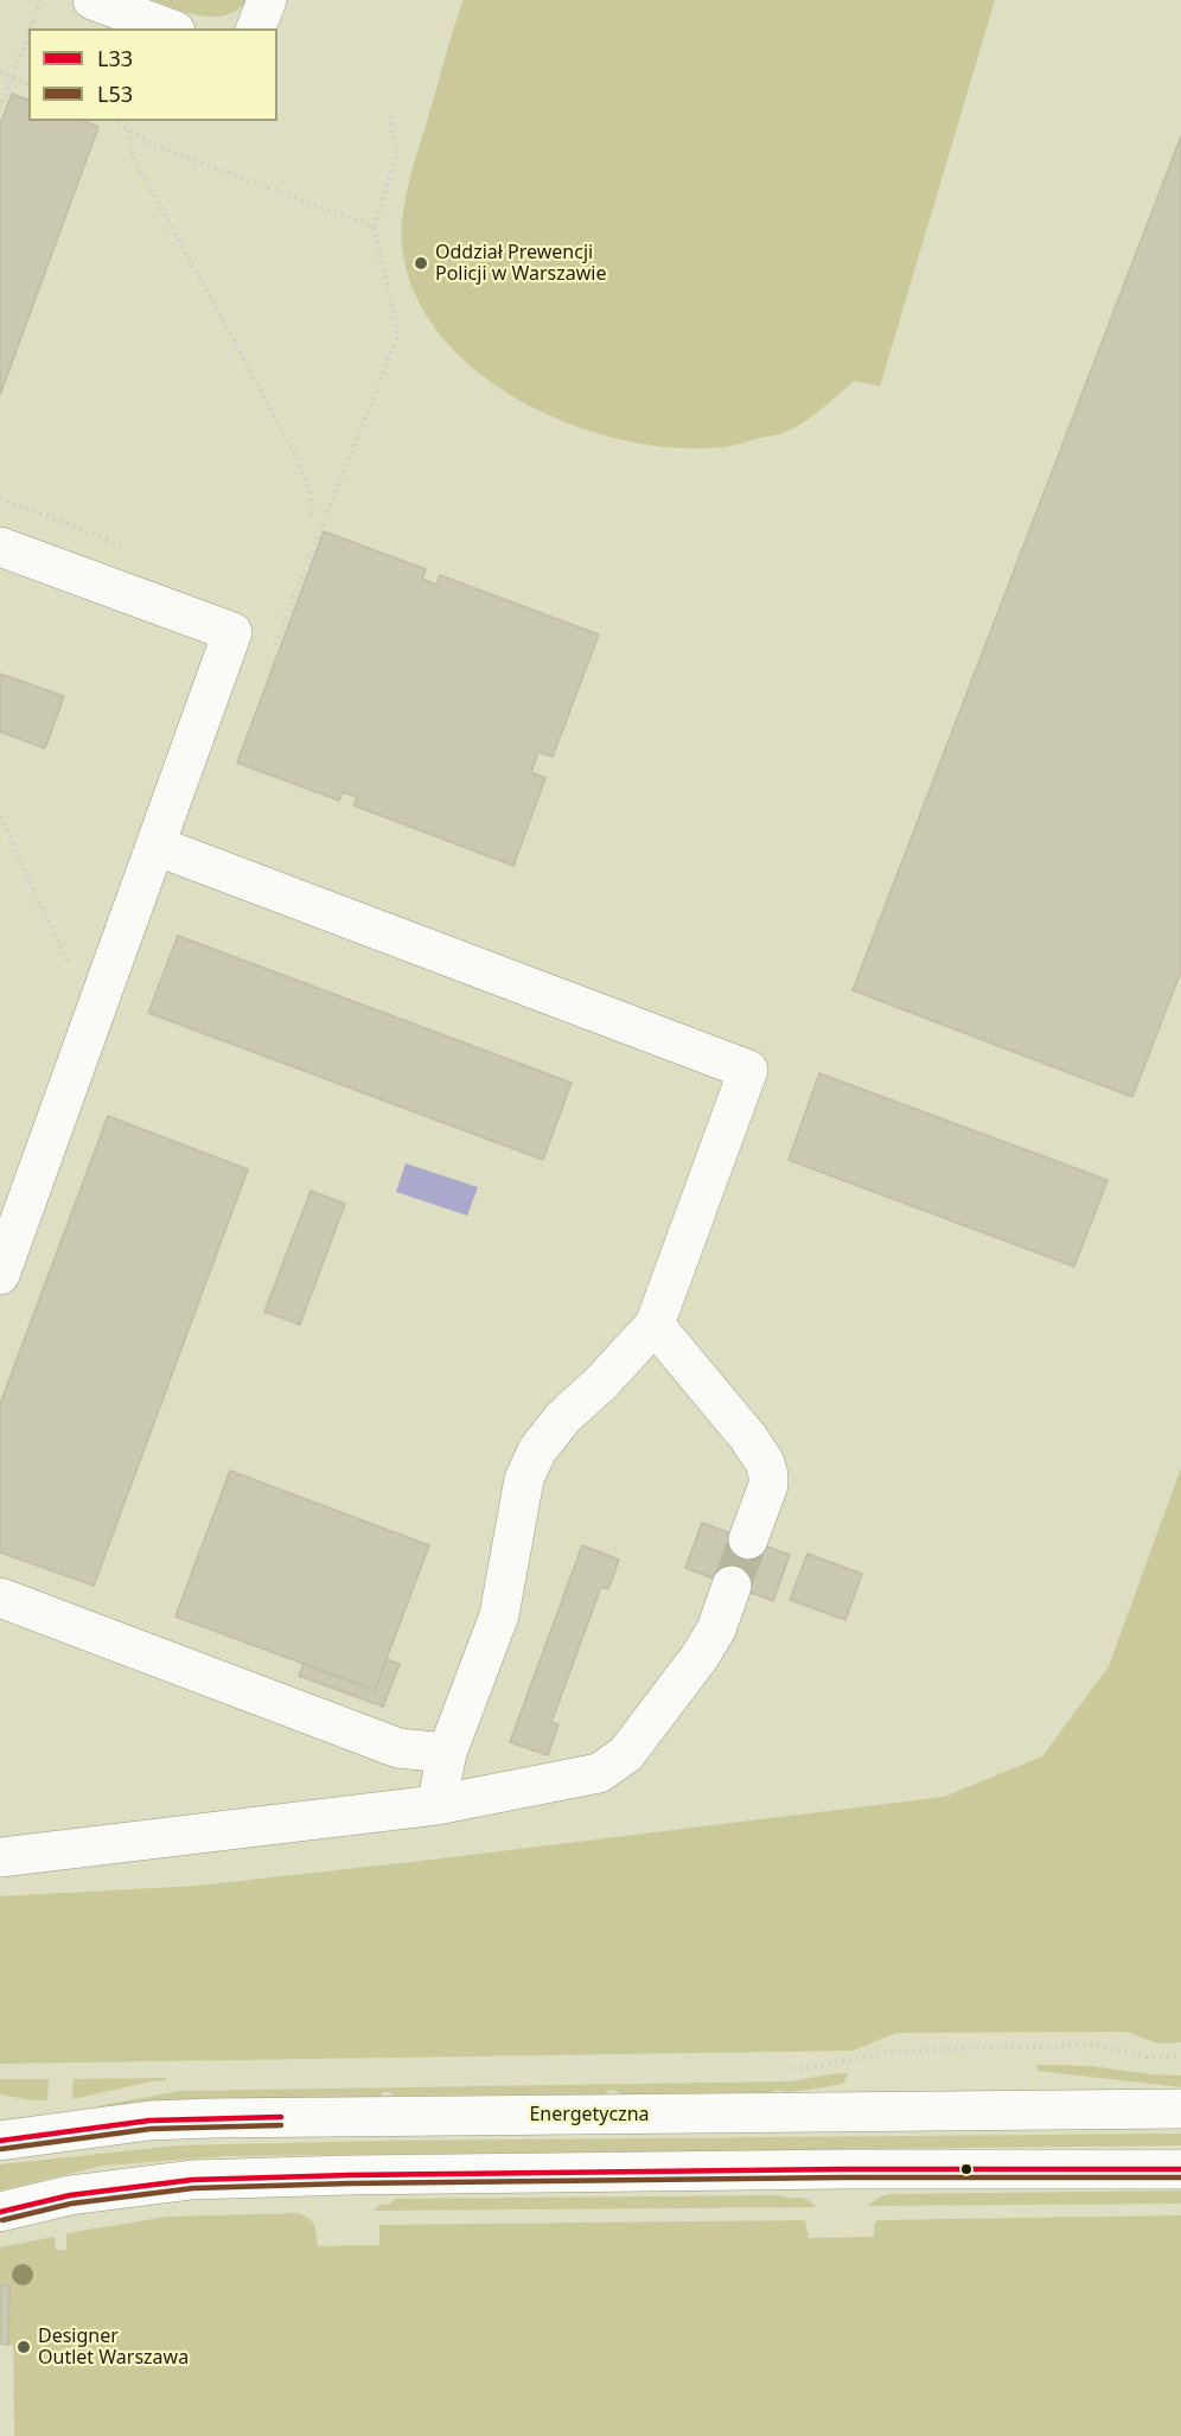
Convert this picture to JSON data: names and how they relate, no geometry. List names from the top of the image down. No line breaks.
{"streets":{"street":["Energetyczna"]},"places":["Oddział Prewencji Policji w Warszawie","Designer Outlet Warszawa"],"lines":["transit line L33","transit line L53"],"legend":["L33","L53"]}
